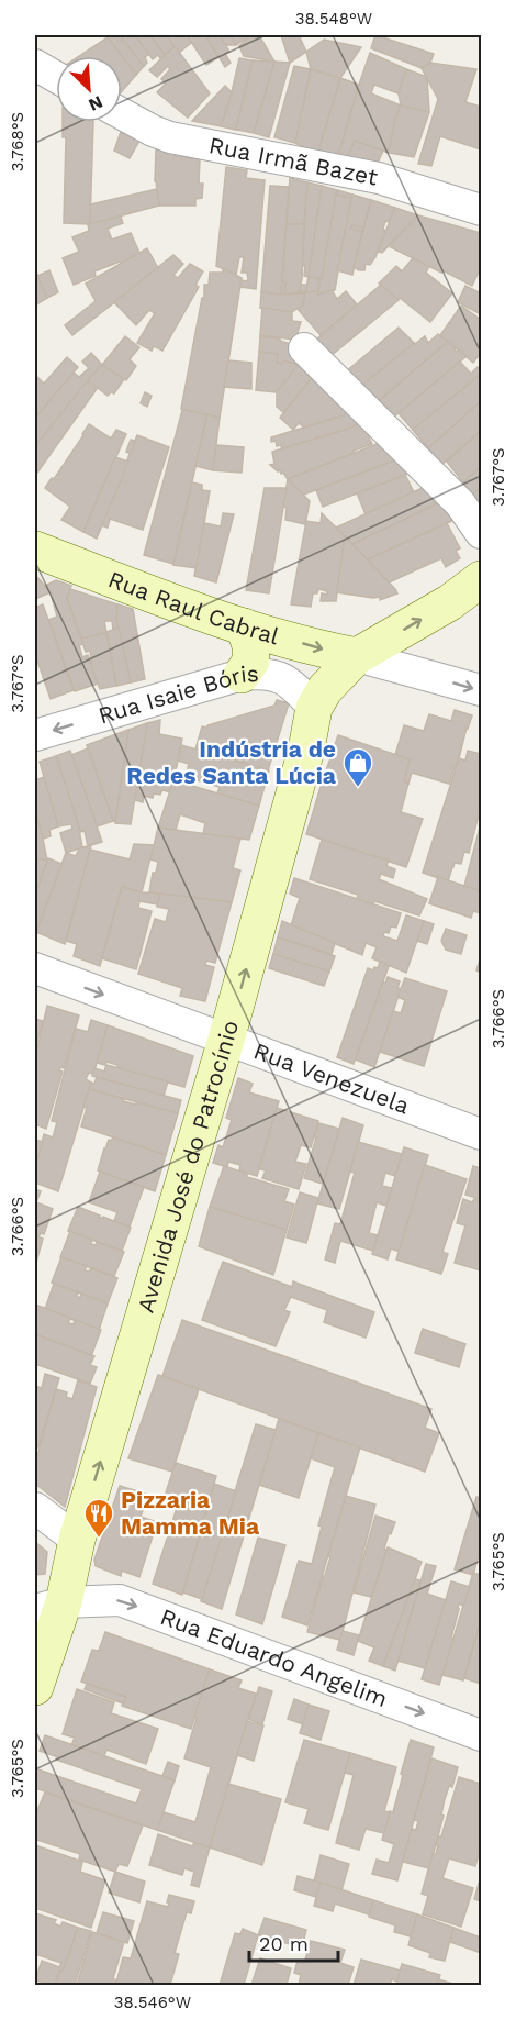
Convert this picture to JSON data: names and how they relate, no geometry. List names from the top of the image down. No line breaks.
{"streets":{"street":["Rua Irmã Bazet","Rua Raul Cabral","Rua Isaie Bóris","Rua Venezuela","Avenida José do Patrocínio","Rua Eduardo Angelim"]},"crossings":[["Rua Raul Cabral","Avenida José do Patrocínio"],["Rua Isaie Bóris","Avenida José do Patrocínio"],["Rua Venezuela","Avenida José do Patrocínio"],["Avenida José do Patrocínio","Rua Eduardo Angelim"]],"one_way":["Rua Isaie Bóris","Rua Venezuela","Avenida José do Patrocínio","Rua Eduardo Angelim"],"places":{"shop":["Indústria de Redes Santa Lúcia"],"restaurant":["Pizzaria Mamma Mia"]},"scale_bar":"20 m","north":"bottom right","coordinates":["38.548°W","3.768°S","3.767°S","3.766°S","3.765°S","38.546°W"]}
